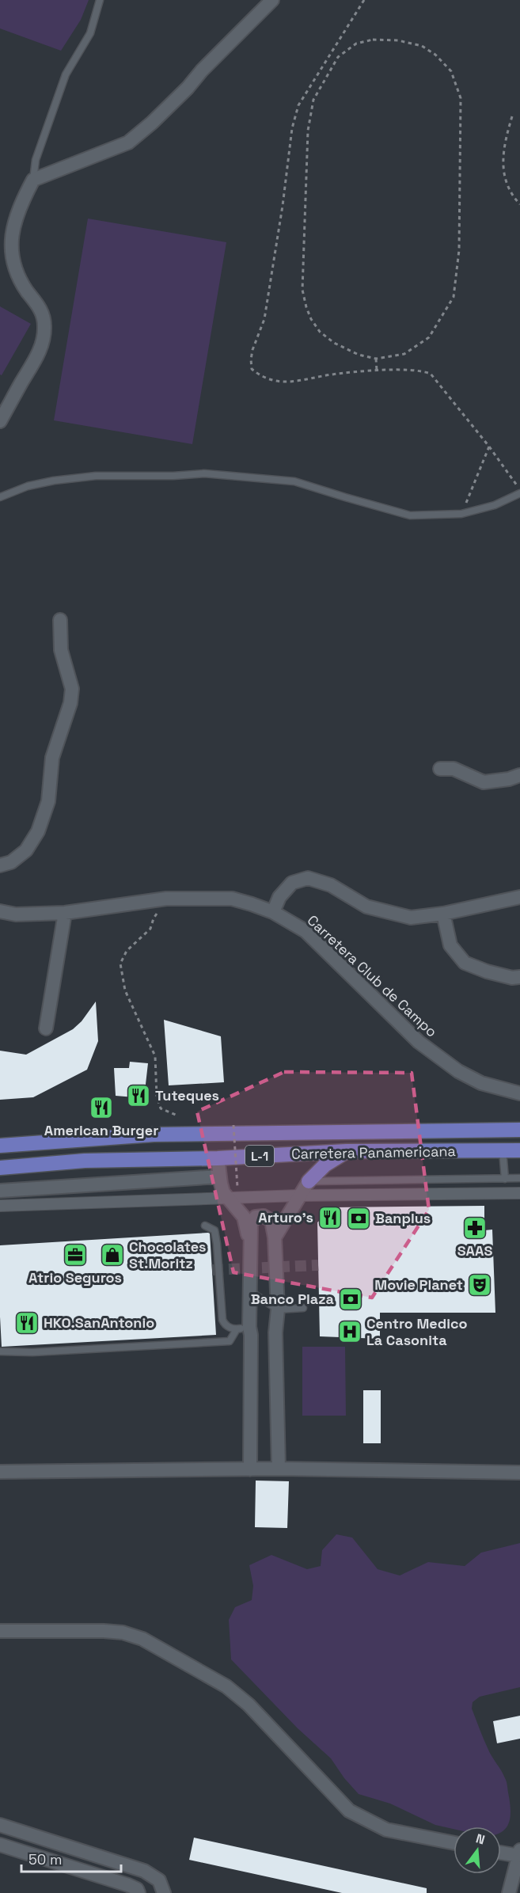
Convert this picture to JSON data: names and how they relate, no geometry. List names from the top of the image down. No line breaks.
{"streets":{"main road":["Carretera Panamericana","L-1"],"street":["Carretera Club de Campo"]},"places":{"restaurant":["Tuteques","American Burger","Arturo's","HKO.SanAntonio"],"bank":["Banplus","Banco Plaza"],"pharmacy":["SAAS"],"office":["Atrio Seguros"],"shop":["Chocolates St.Moritz"],"theatre":["Movie Planet"],"hospital":["Centro Medico La Casonita"]},"scale_bar":"50 m","north":"top"}
